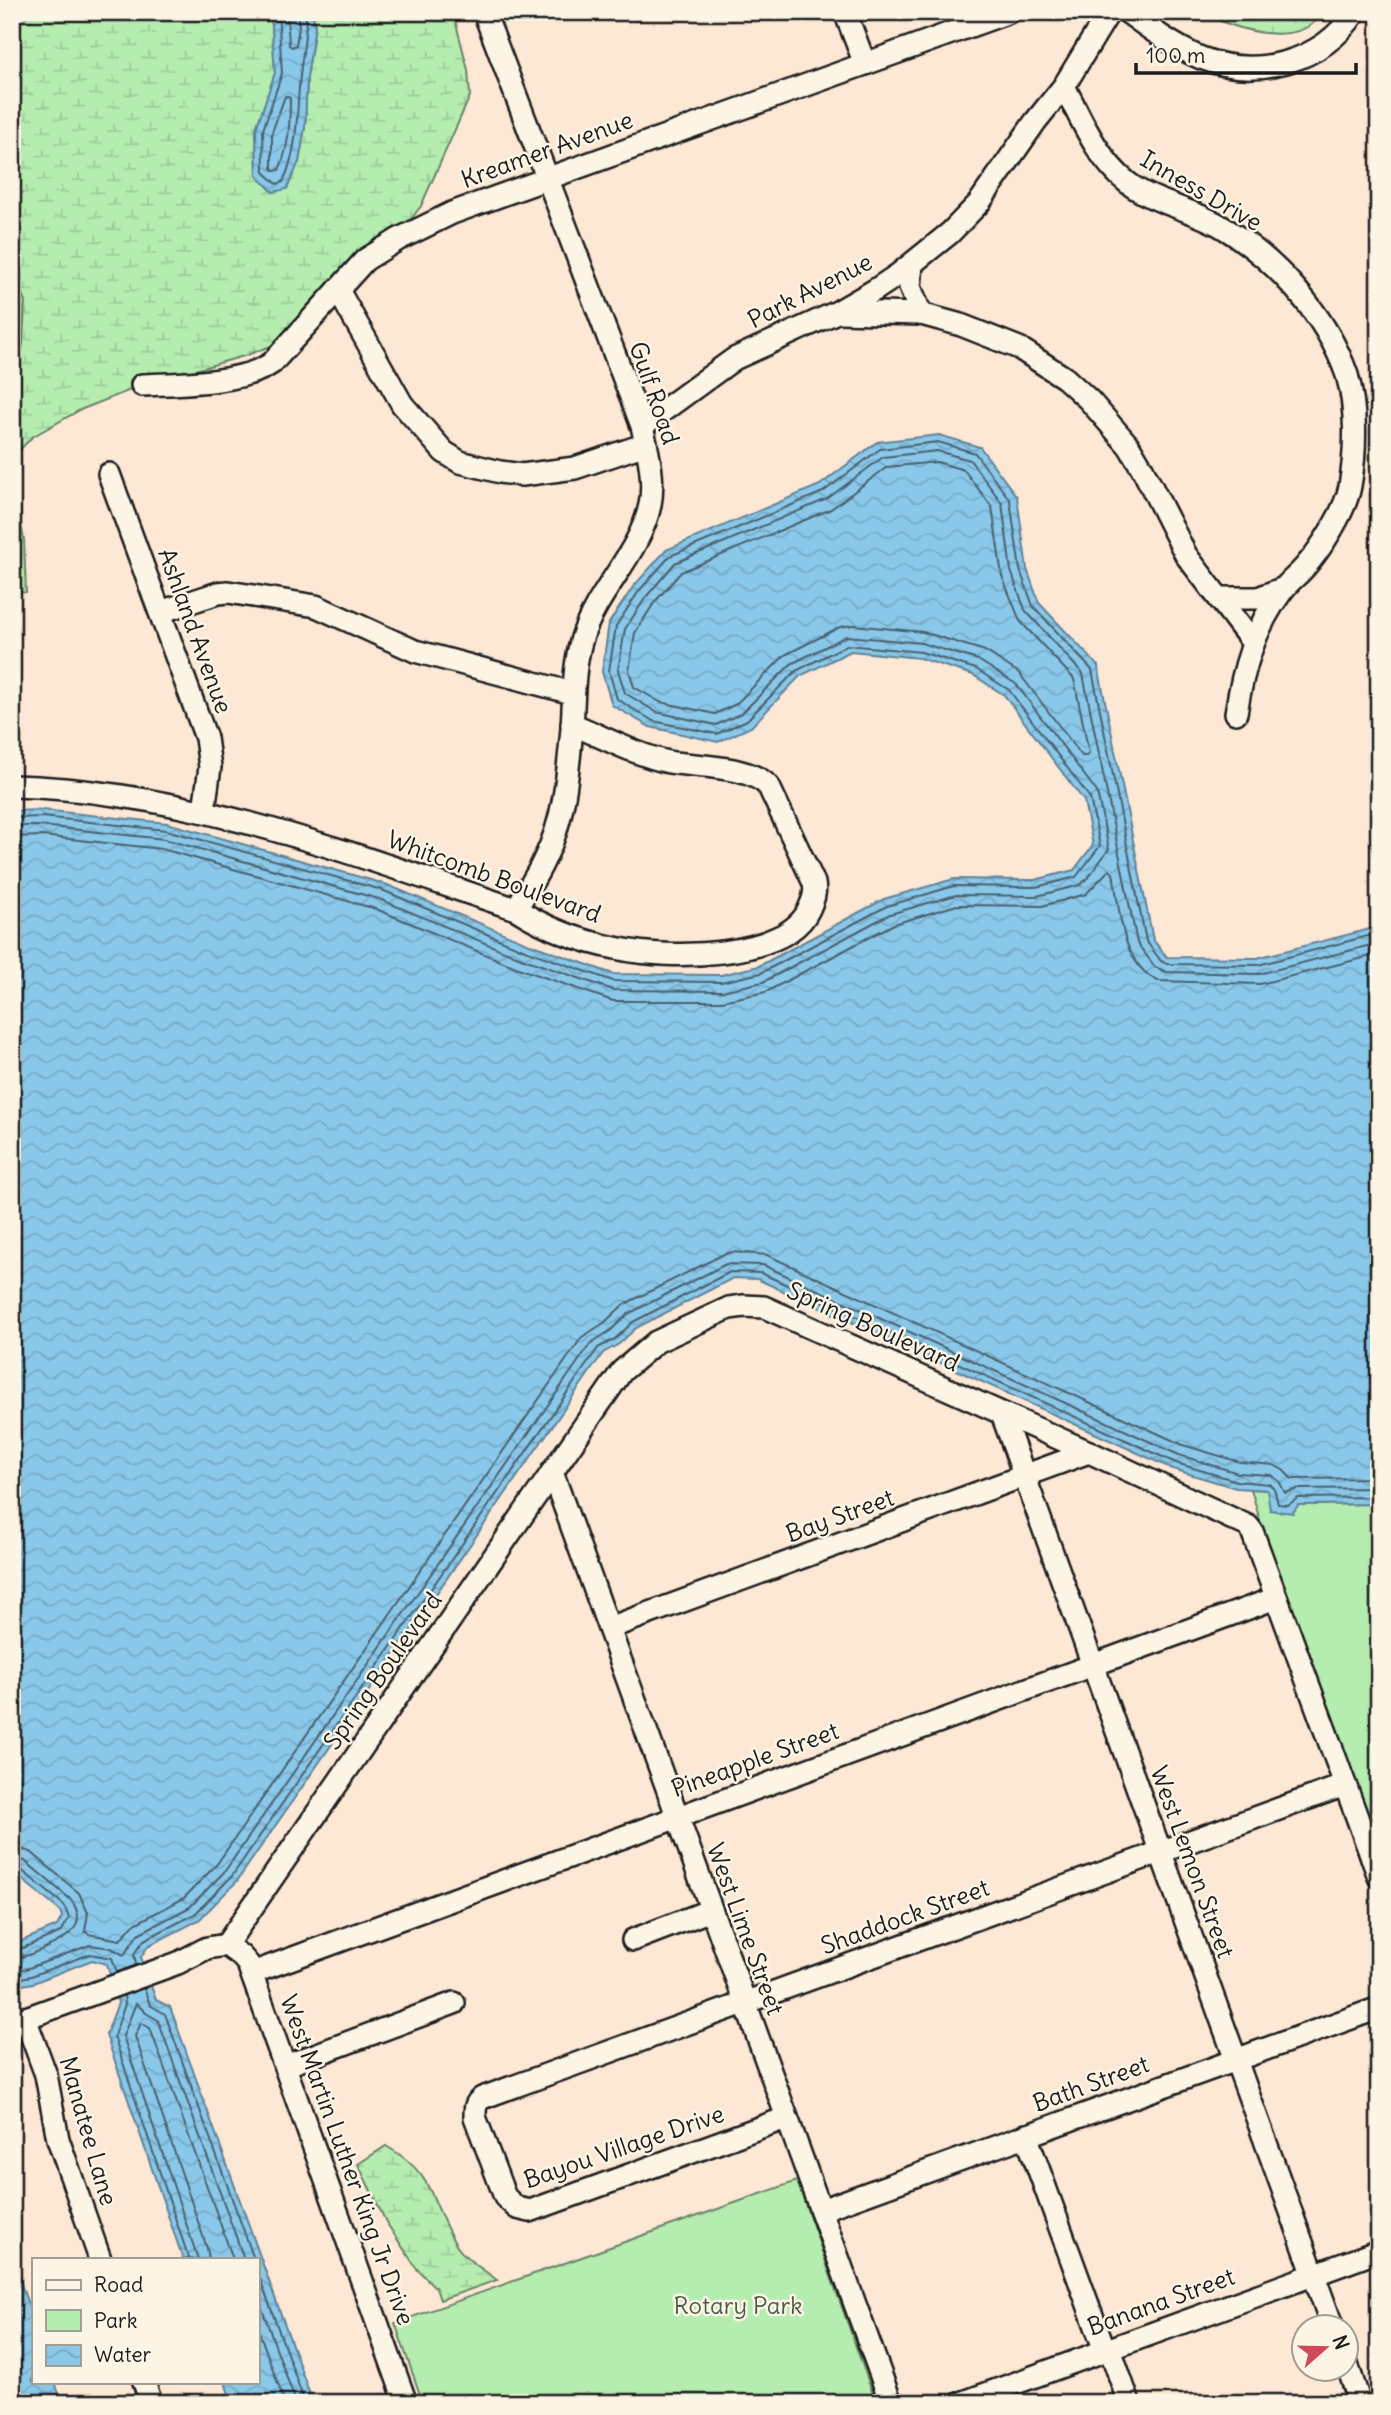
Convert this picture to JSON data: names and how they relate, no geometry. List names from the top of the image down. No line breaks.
{"streets":{"street":["Kreamer Avenue","Inness Drive","Park Avenue","Gulf Road","Ashland Avenue","Whitcomb Boulevard","Spring Boulevard","Bay Street","Pineapple Street","West Lemon Street","Shaddock Street","West Lime Street","Bath Street","Manatee Lane","Bayou Village Drive","West Martin Luther King Jr Drive","Banana Street"]},"crossings":[["Kreamer Avenue","Park Avenue"],["Kreamer Avenue","Gulf Road"],["Inness Drive","Park Avenue"],["Park Avenue","Gulf Road"],["Gulf Road","Whitcomb Boulevard"],["Ashland Avenue","Whitcomb Boulevard"],["Spring Boulevard","Bay Street"],["Spring Boulevard","Pineapple Street"],["Spring Boulevard","West Lemon Street"],["Spring Boulevard","Shaddock Street"],["Spring Boulevard","West Lime Street"],["Spring Boulevard","West Martin Luther King Jr Drive"],["Bay Street","West Lemon Street"],["Bay Street","West Lime Street"],["Pineapple Street","West Lemon Street"],["Pineapple Street","West Lime Street"],["Pineapple Street","West Martin Luther King Jr Drive"],["West Lemon Street","Shaddock Street"],["West Lemon Street","Bath Street"],["West Lemon Street","Banana Street"],["Shaddock Street","West Lime Street"],["Shaddock Street","Bayou Village Drive"],["West Lime Street","Bath Street"],["West Lime Street","Bayou Village Drive"]],"parks":["Rotary Park"],"legend":["Road","Park","Water"],"scale_bar":"100 m","north":"right"}
